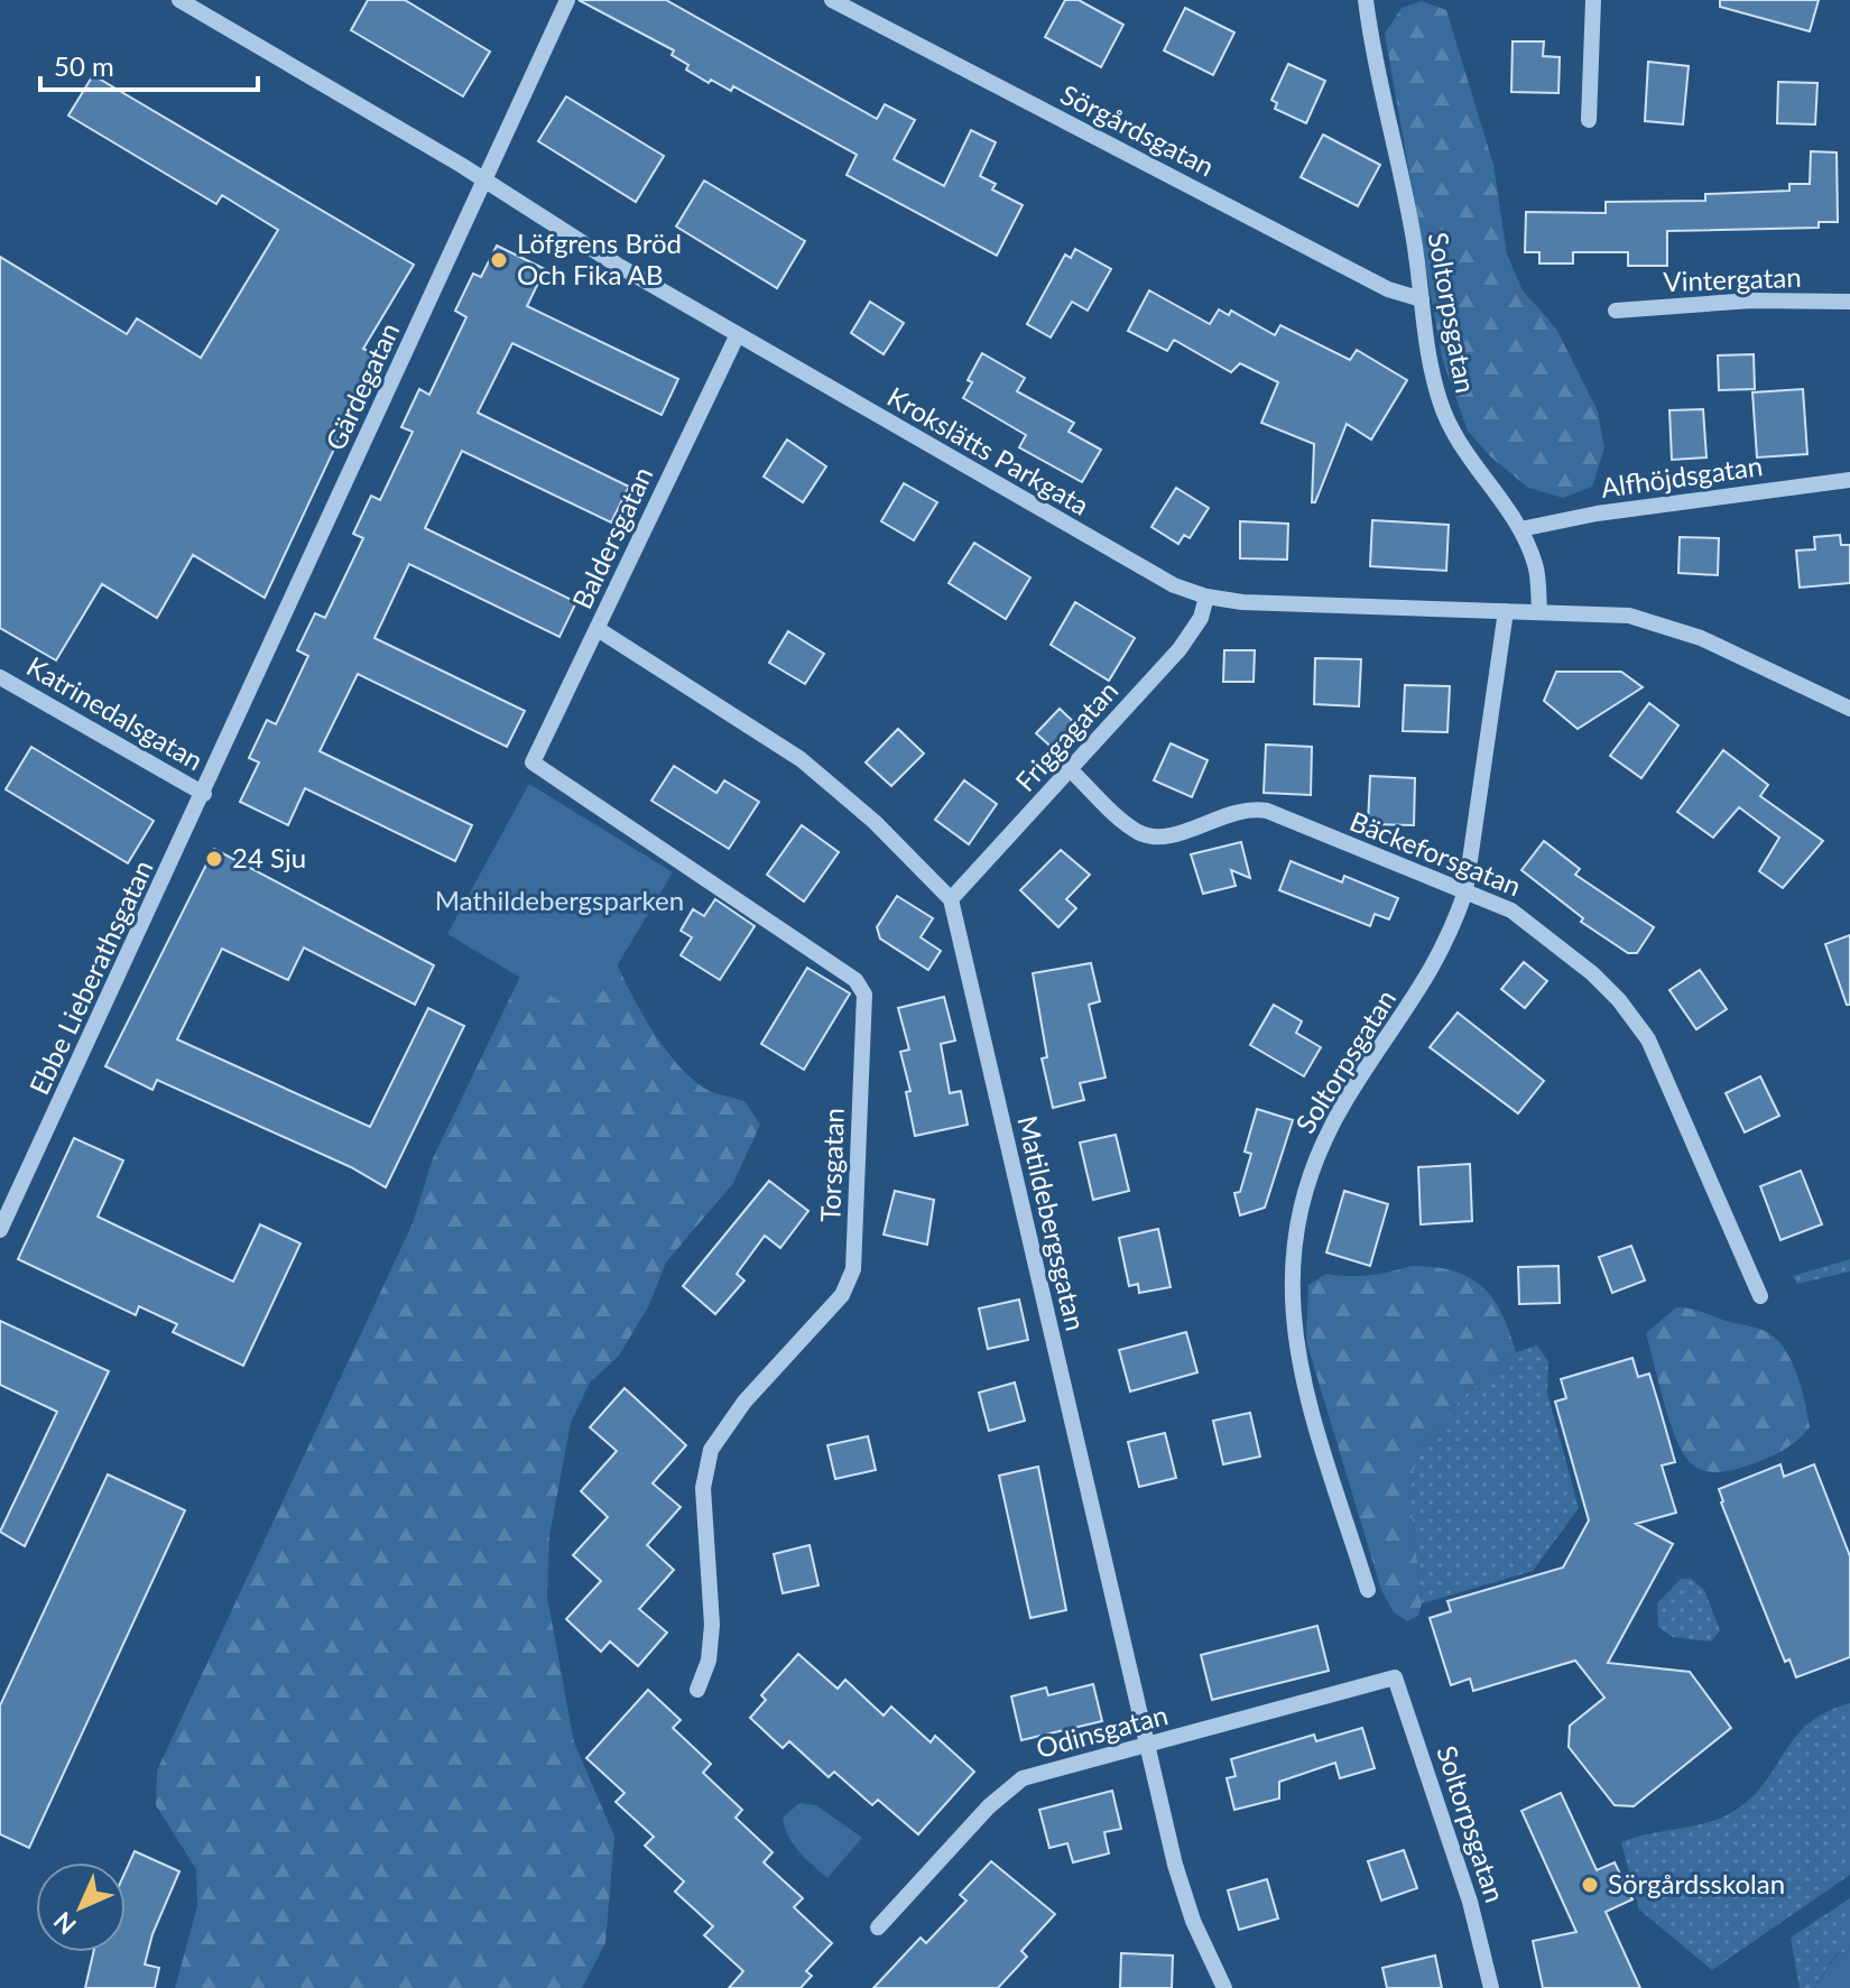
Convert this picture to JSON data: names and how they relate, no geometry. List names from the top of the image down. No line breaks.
{"streets":{"street":["Sörgårdsgatan","Vintergatan","Soltorpsgatan","Gärdegatan","Krokslätts Parkgata","Alfhöjdsgatan","Baldersgatan","Katrinedalsgatan","Friggagatan","Bäckeforsgatan","Ebbe Lieberathsgatan","Torsgatan","Matildebergsgatan","Odinsgatan"]},"crossings":[["Sörgårdsgatan","Soltorpsgatan"],["Soltorpsgatan","Krokslätts Parkgata"],["Soltorpsgatan","Alfhöjdsgatan"],["Soltorpsgatan","Bäckeforsgatan"],["Soltorpsgatan","Odinsgatan"],["Gärdegatan","Krokslätts Parkgata"],["Gärdegatan","Katrinedalsgatan"],["Gärdegatan","Ebbe Lieberathsgatan"],["Krokslätts Parkgata","Baldersgatan"],["Krokslätts Parkgata","Friggagatan"],["Baldersgatan","Torsgatan"],["Katrinedalsgatan","Ebbe Lieberathsgatan"],["Friggagatan","Bäckeforsgatan"],["Friggagatan","Matildebergsgatan"],["Matildebergsgatan","Odinsgatan"]],"parks":["Mathildebergsparken"],"places":["Löfgrens Bröd Och Fika AB","24 Sju","Sörgårdsskolan"],"scale_bar":"50 m","north":"bottom left"}
